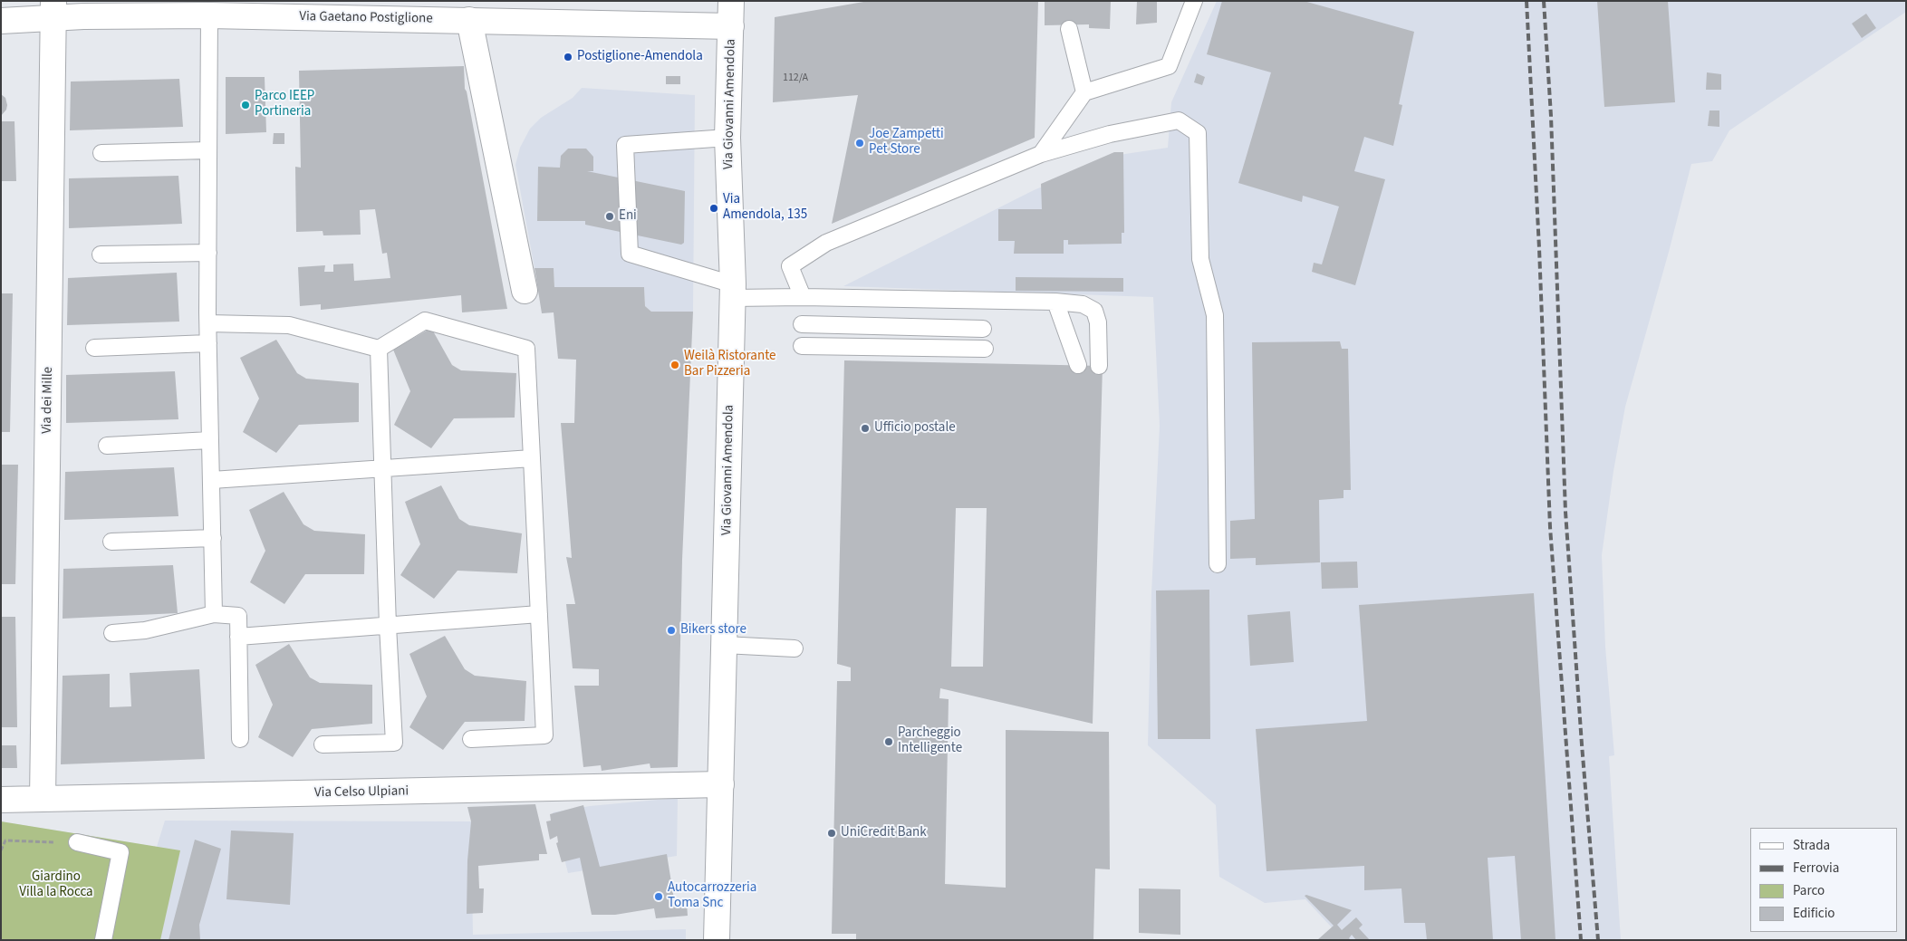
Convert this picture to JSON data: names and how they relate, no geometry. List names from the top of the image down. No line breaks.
{"streets":{"street":["Via Gaetano Postiglione","Via Giovanni Amendola","Via dei Mille","Via Celso Ulpiani"]},"crossings":[["Via Gaetano Postiglione","Via Giovanni Amendola"],["Via Gaetano Postiglione","Via dei Mille"],["Via Giovanni Amendola","Via Celso Ulpiani"],["Via dei Mille","Via Celso Ulpiani"]],"parks":["Giardino Villa la Rocca"],"places":["Postiglione-Amendola","Parco IEEP Portineria","Joe Zampetti Pet Store","Via Amendola, 135","Eni","Weilà Ristorante Bar Pizzeria","Ufficio postale","Bikers store","Parcheggio Intelligente","UniCredit Bank","Autocarrozzeria Toma Snc"],"house_numbers":["112/A"],"legend":["Strada","Ferrovia","Parco","Edificio"]}
